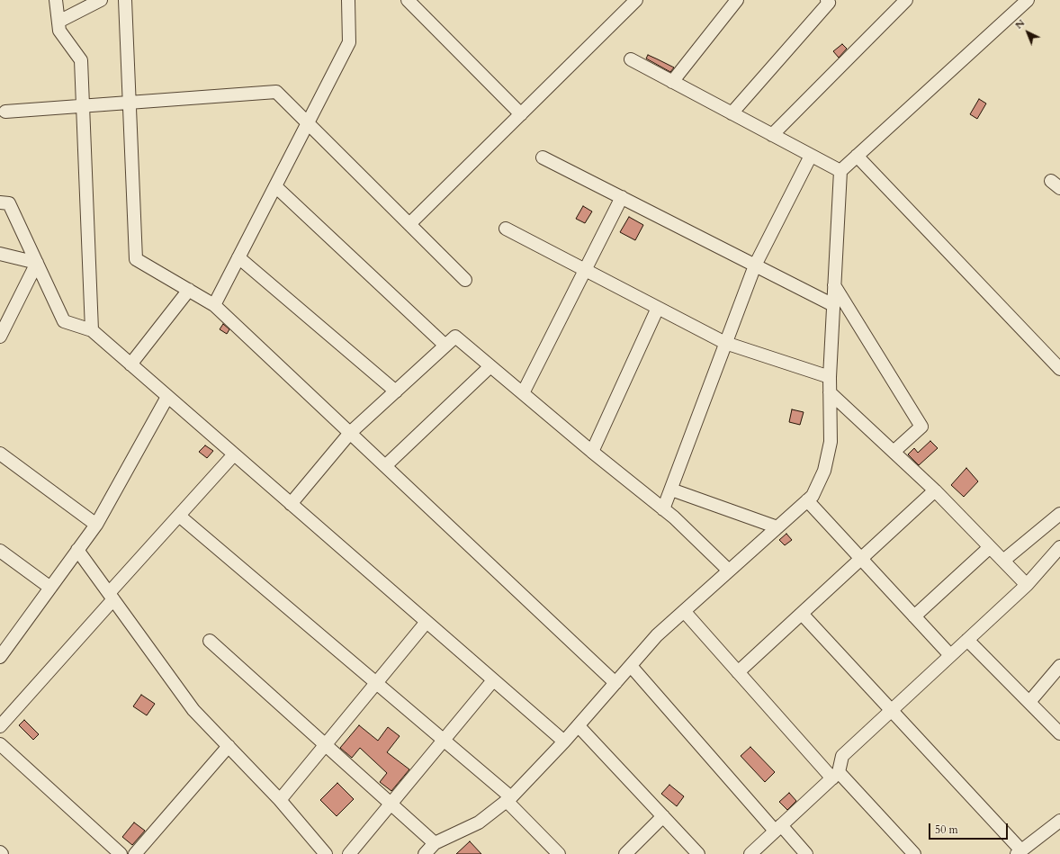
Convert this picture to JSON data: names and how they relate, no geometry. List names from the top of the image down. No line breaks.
{"scale_bar":"50 m","north":"top left"}
